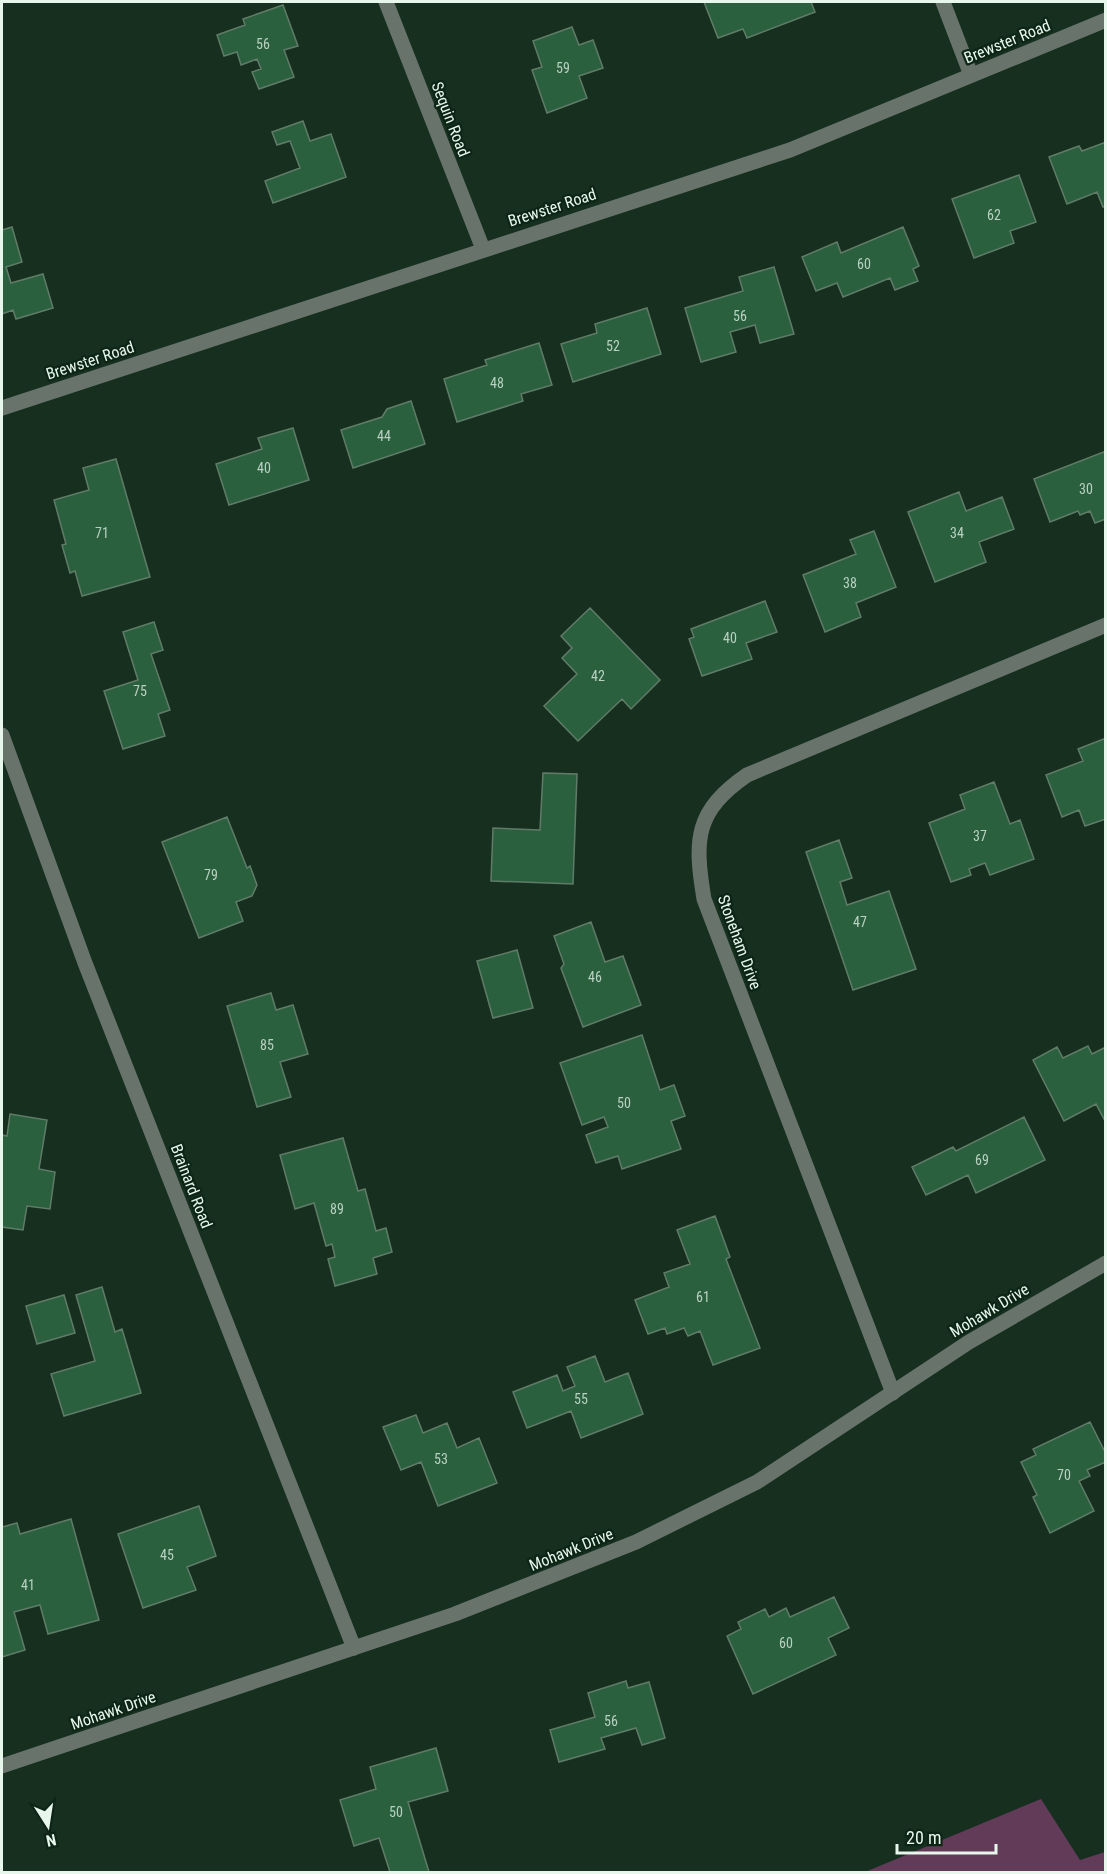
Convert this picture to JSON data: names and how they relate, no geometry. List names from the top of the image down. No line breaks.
{"streets":{"street":["Brewster Road","Sequin Road","Stoneham Drive","Brainard Road","Mohawk Drive"]},"crossings":[["Brewster Road","Sequin Road"],["Stoneham Drive","Mohawk Drive"],["Brainard Road","Mohawk Drive"]],"house_numbers":["56","59","62","60","56","52","48","44","40","30","71","34","38","40","42","75","37","79","47","46","85","50","69","89","61","55","53","70","45","41","60","56","50"],"scale_bar":"20 m","north":"bottom"}
